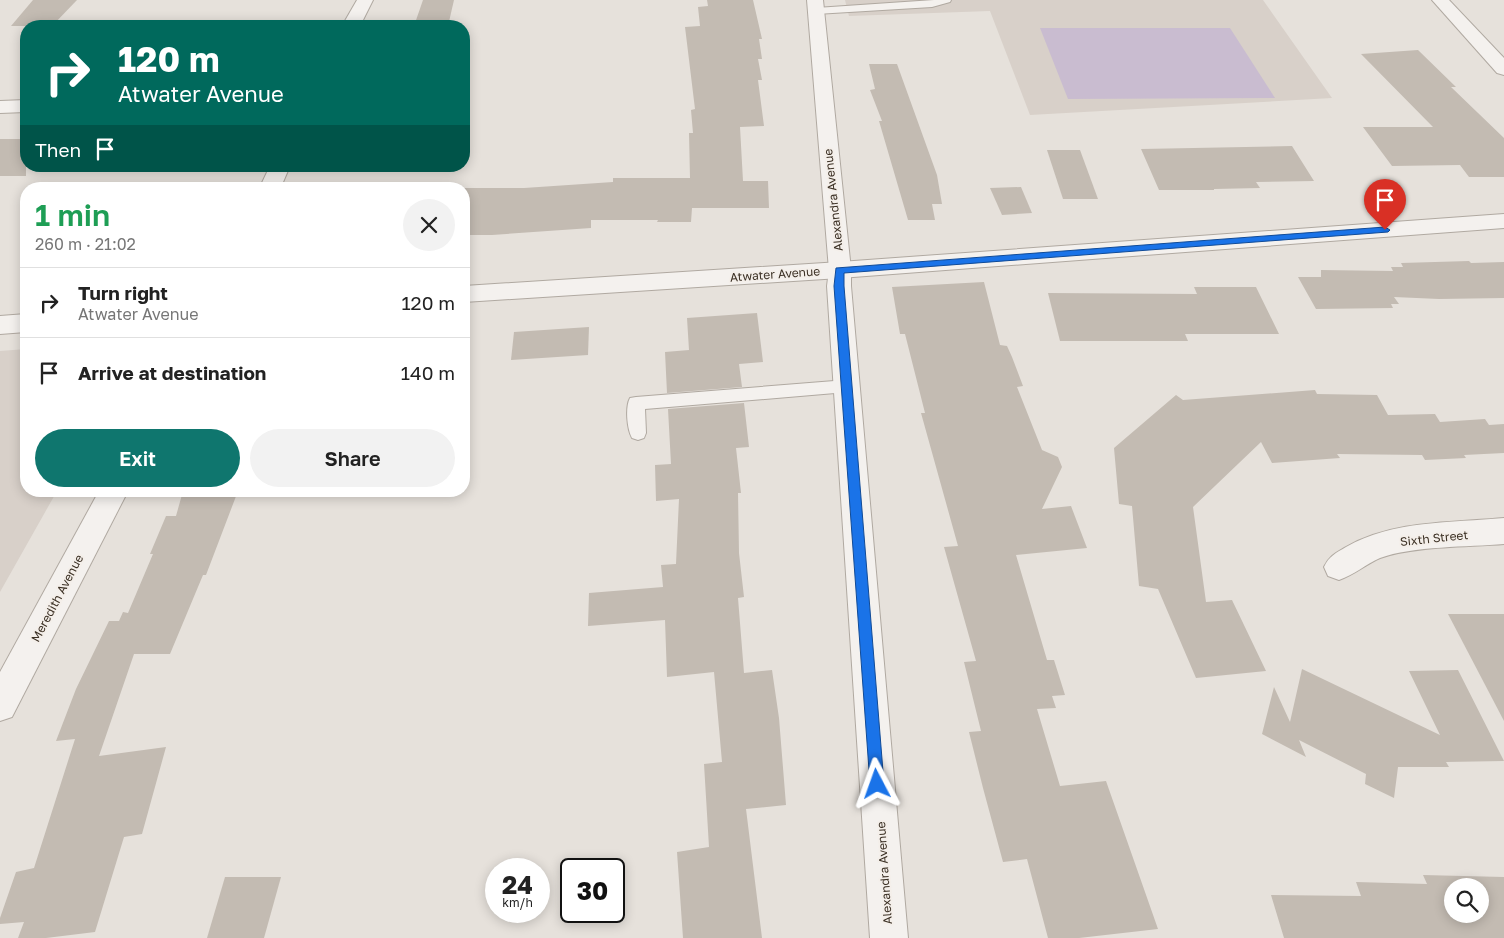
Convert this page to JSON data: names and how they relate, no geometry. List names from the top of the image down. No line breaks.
{"streets":{"street":["Alexandra Avenue","Atwater Avenue","Sixth Street","Meredith Avenue"]},"crossings":[["Alexandra Avenue","Atwater Avenue"]],"page":{"turn":["120 m","Atwater Avenue"],"then":"Then","heading":["1 min","260 m · 21:02"],"list":[{"name":"Turn right","note":"Atwater Avenue","value":"120 m"},{"name":"Arrive at destination","value":"140 m"}],"buttons":["Exit","Share"],"speed":"24 km/h","limit":"30"}}
